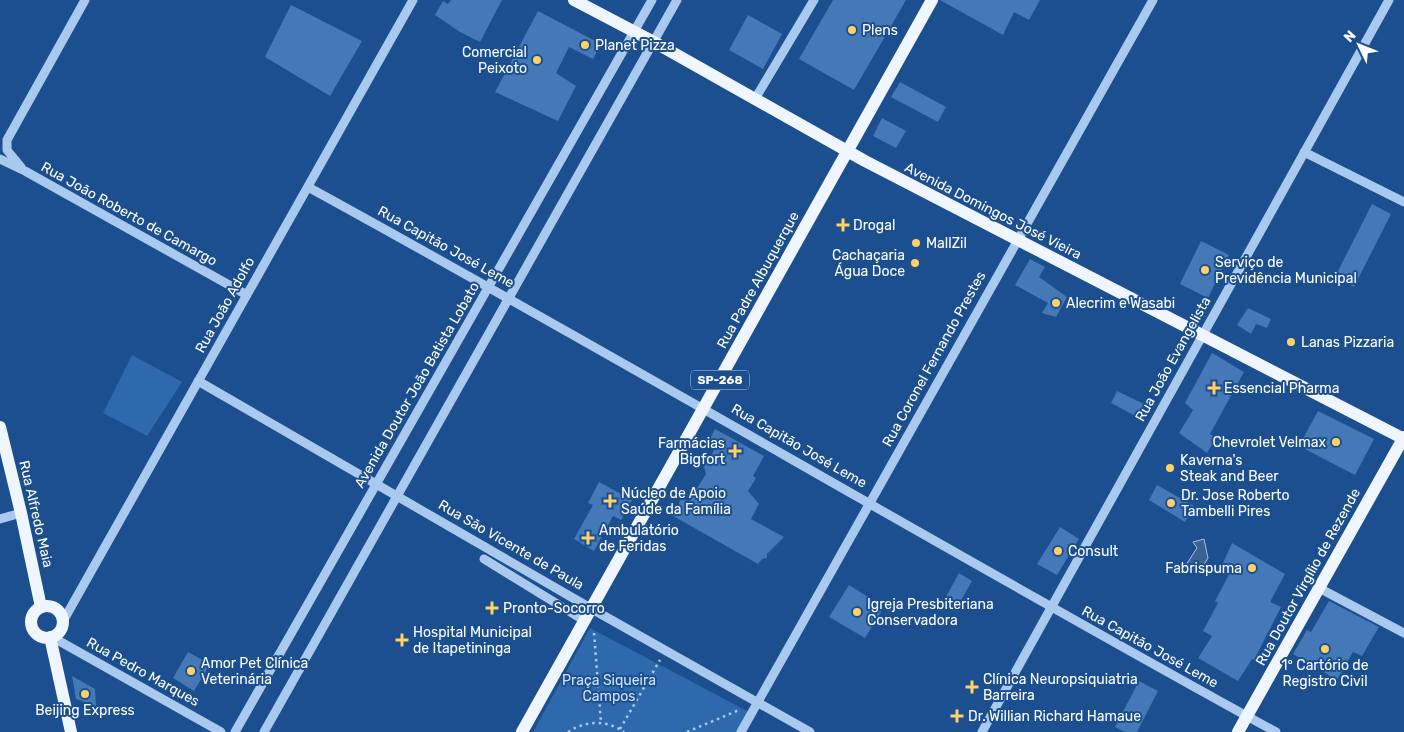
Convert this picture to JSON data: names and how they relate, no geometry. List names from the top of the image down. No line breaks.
{"streets":{"main road":["Avenida Domingos José Vieira","Rua Padre Albuquerque","SP-268","Rua Alfredo Maia","Rua Doutor Virgílio de Rezende"],"street":["Rua João Roberto de Camargo","Rua Capitão José Leme","Rua João Adolfo","Rua Coronel Fernando Prestes","Rua João Evangelista","Avenida Doutor João Batista Lobato","Rua São Vicente de Paula","Rua Pedro Marques"]},"crossings":[["Avenida Domingos José Vieira","Rua Padre Albuquerque"],["Avenida Domingos José Vieira","Rua Coronel Fernando Prestes"],["Avenida Domingos José Vieira","Rua João Evangelista"],["Avenida Domingos José Vieira","Avenida Doutor João Batista Lobato"],["Avenida Domingos José Vieira","Rua Doutor Virgílio de Rezende"],["Rua João Roberto de Camargo","Rua João Adolfo"],["Rua Capitão José Leme","Rua Padre Albuquerque"],["Rua Capitão José Leme","Rua João Adolfo"],["Rua Capitão José Leme","Rua Coronel Fernando Prestes"],["Rua Capitão José Leme","Rua João Evangelista"],["Rua Capitão José Leme","Avenida Doutor João Batista Lobato"],["Rua Capitão José Leme","Rua Doutor Virgílio de Rezende"],["Rua Padre Albuquerque","Rua São Vicente de Paula"],["Rua João Adolfo","Rua Alfredo Maia"],["Rua João Adolfo","Rua São Vicente de Paula"],["Rua João Adolfo","Rua Pedro Marques"],["Rua Coronel Fernando Prestes","Rua São Vicente de Paula"],["Avenida Doutor João Batista Lobato","Rua São Vicente de Paula"],["Rua Alfredo Maia","Rua Pedro Marques"]],"parks":["Praça Siqueira Campos"],"places":{"other":["Plens","Planet Pizza","Comercial Peixoto","MallZil","Cachaçaria Água Doce","Serviço de Previdência Municipal","Alecrim e Wasabi","Lanas Pizzaria","Chevrolet Velmax","Kaverna's Steak and Beer","Dr. Jose Roberto Tambelli Pires","Consult","Fabrispuma","Igreja Presbiteriana Conservadora","1° Cartório de Registro Civil","Amor Pet Clínica Veterinária","Beijing Express"],"health":["Drogal","Essencial Pharma","Farmácias Bigfort","Núcleo de Apoio Saúde da Família","Ambulatório de Feridas","Pronto-Socorro","Hospital Municipal de Itapetininga","Clínica Neuropsiquiatria Barreira","Dr. Willian Richard Hamaue"]},"north":"top left"}
